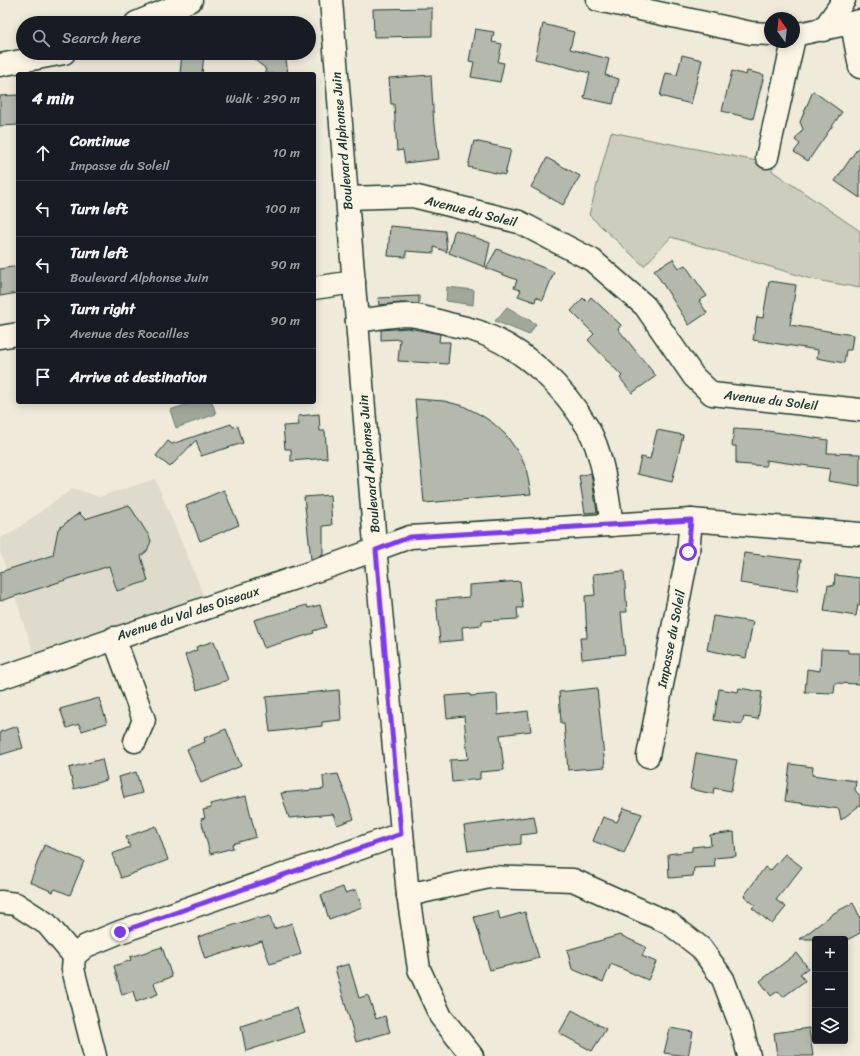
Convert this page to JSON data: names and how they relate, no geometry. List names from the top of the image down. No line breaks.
{"streets":{"street":["Boulevard Alphonse Juin","Avenue du Soleil","Avenue du Val des Oiseaux","Impasse du Soleil"]},"crossings":[["Boulevard Alphonse Juin","Avenue du Soleil"],["Boulevard Alphonse Juin","Avenue du Val des Oiseaux"],["Avenue du Val des Oiseaux","Impasse du Soleil"]],"north":"top","page":{"search":"Search here","heading":["4 min","Walk · 290 m"],"list":[["Continue","Impasse du Soleil","10 m"],["Turn left","100 m"],["Turn left","Boulevard Alphonse Juin","90 m"],["Turn right","Avenue des Rocailles","90 m"],"Arrive at destination"],"map_buttons":["+","−"]}}
